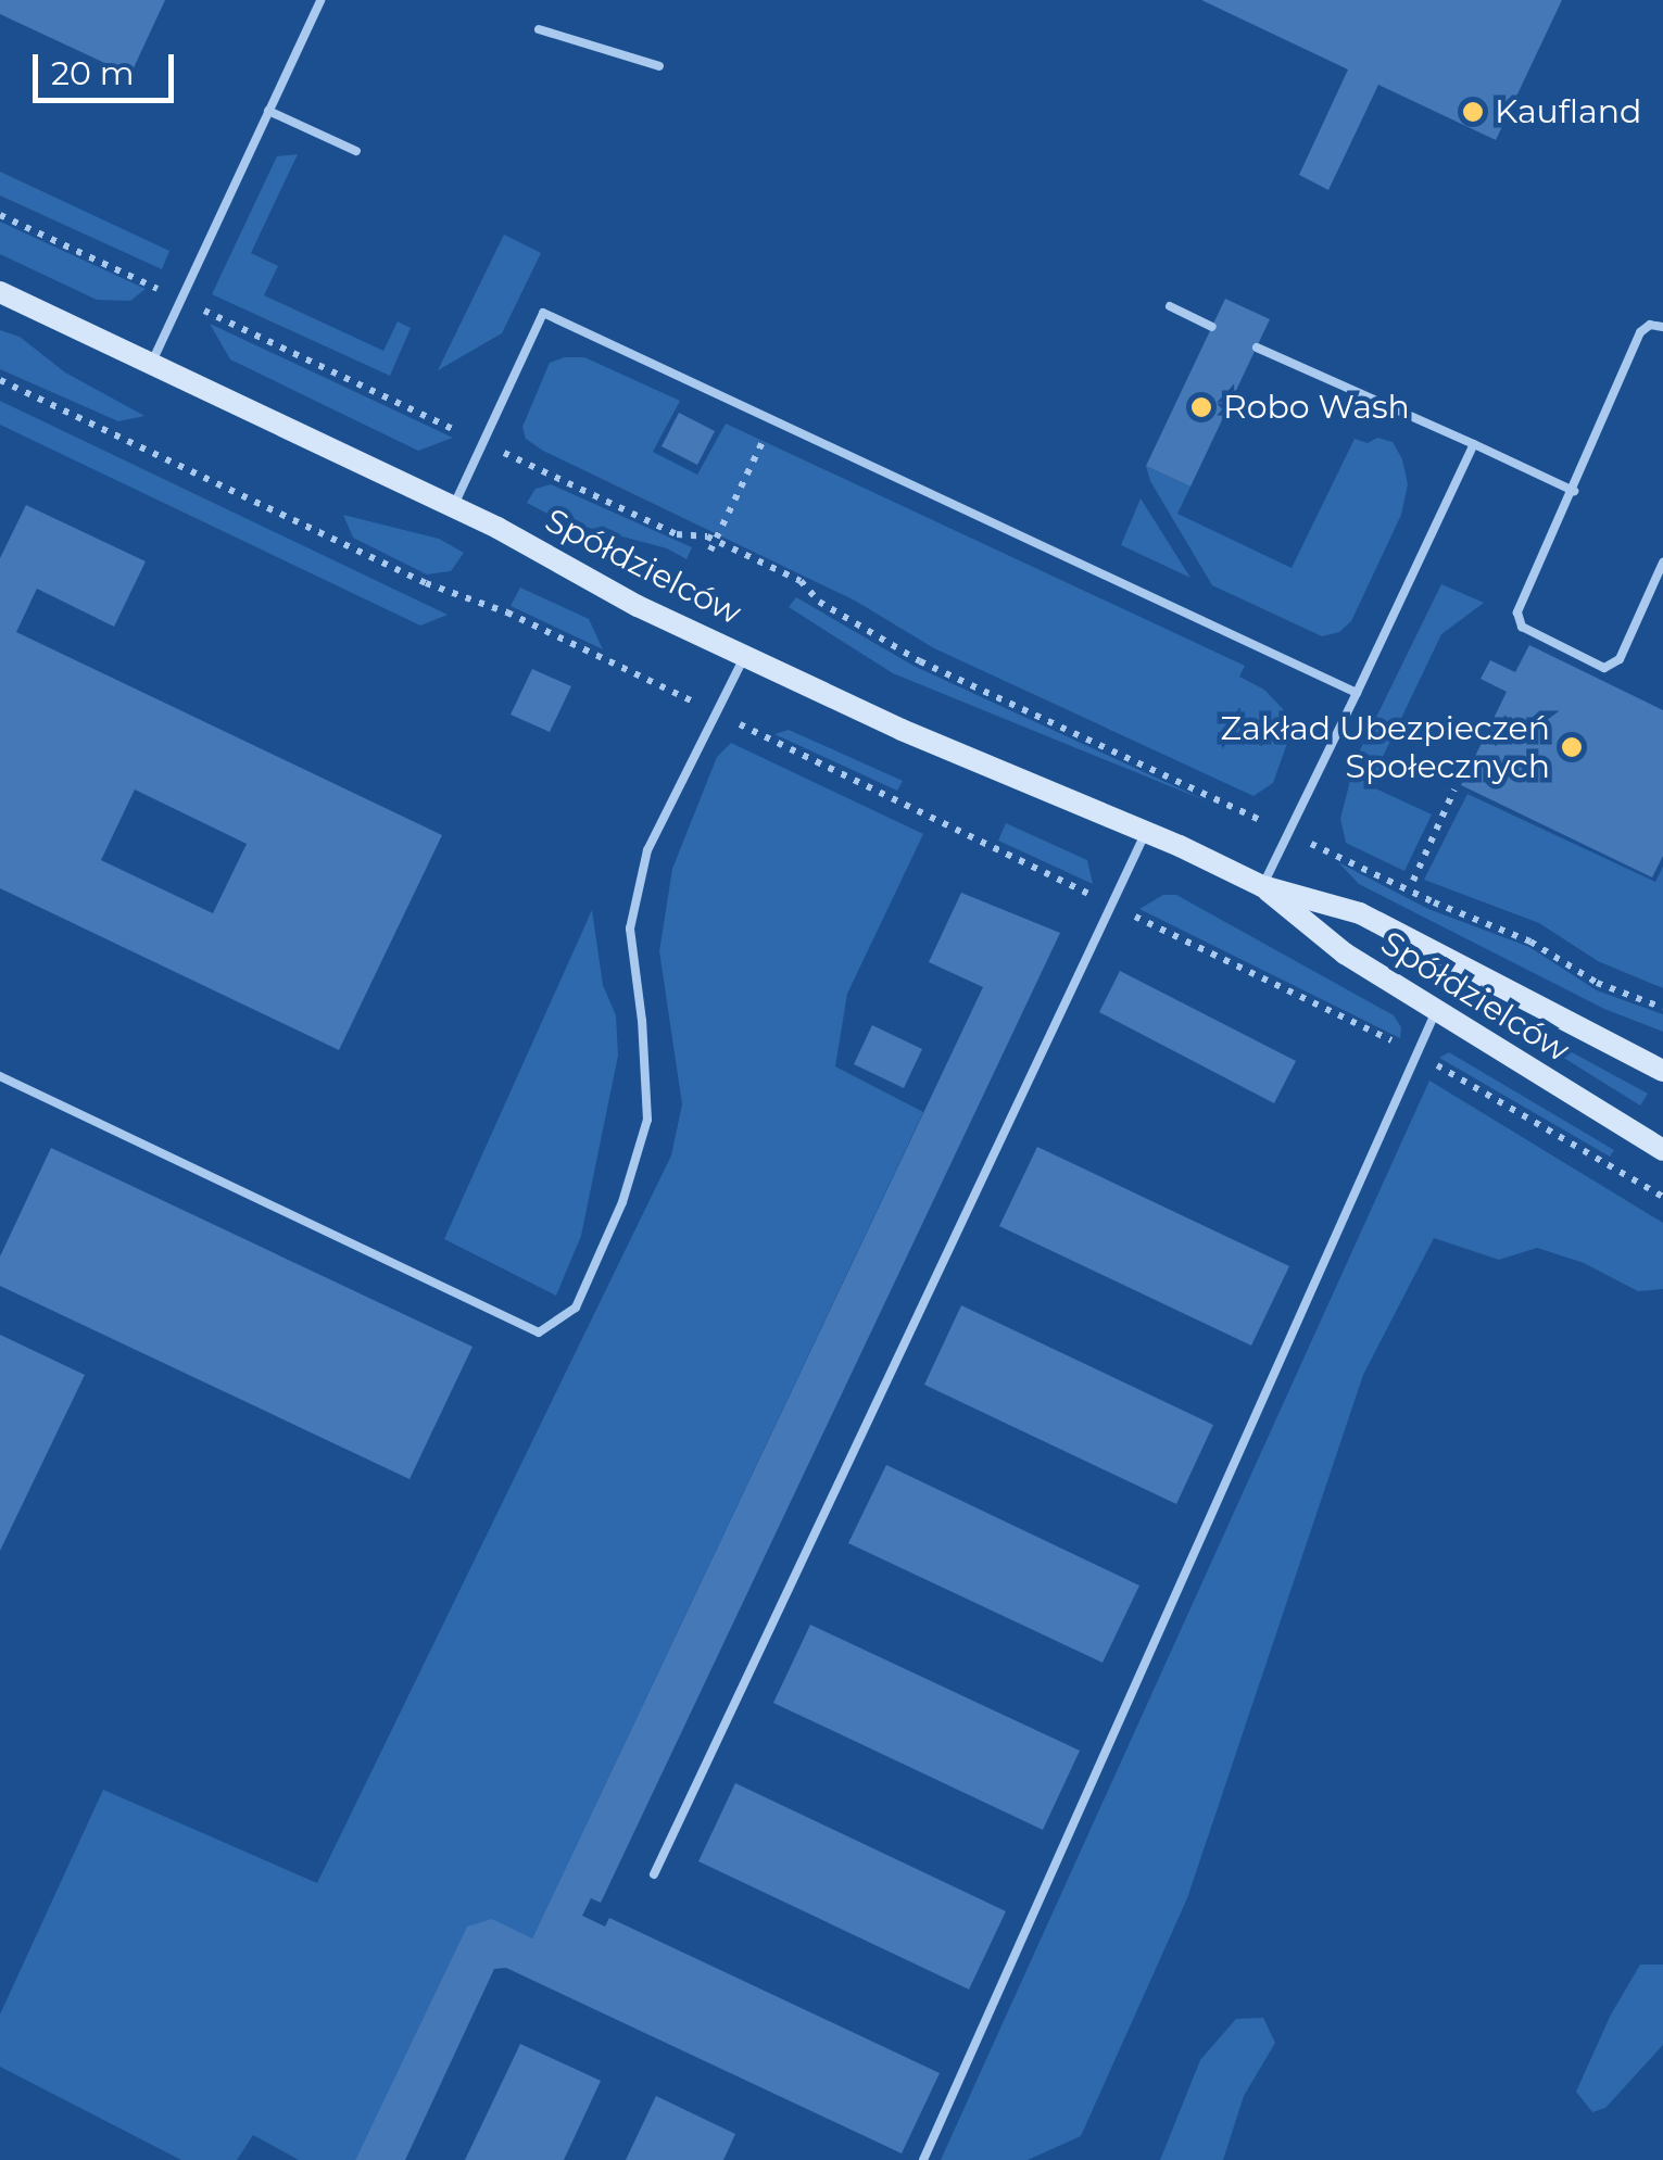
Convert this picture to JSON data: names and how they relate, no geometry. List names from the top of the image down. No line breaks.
{"streets":{"street":["Spółdzielców"]},"places":["Kaufland","Robo Wash","Zakład Ubezpieczeń Społecznych"],"scale_bar":"20 m"}
